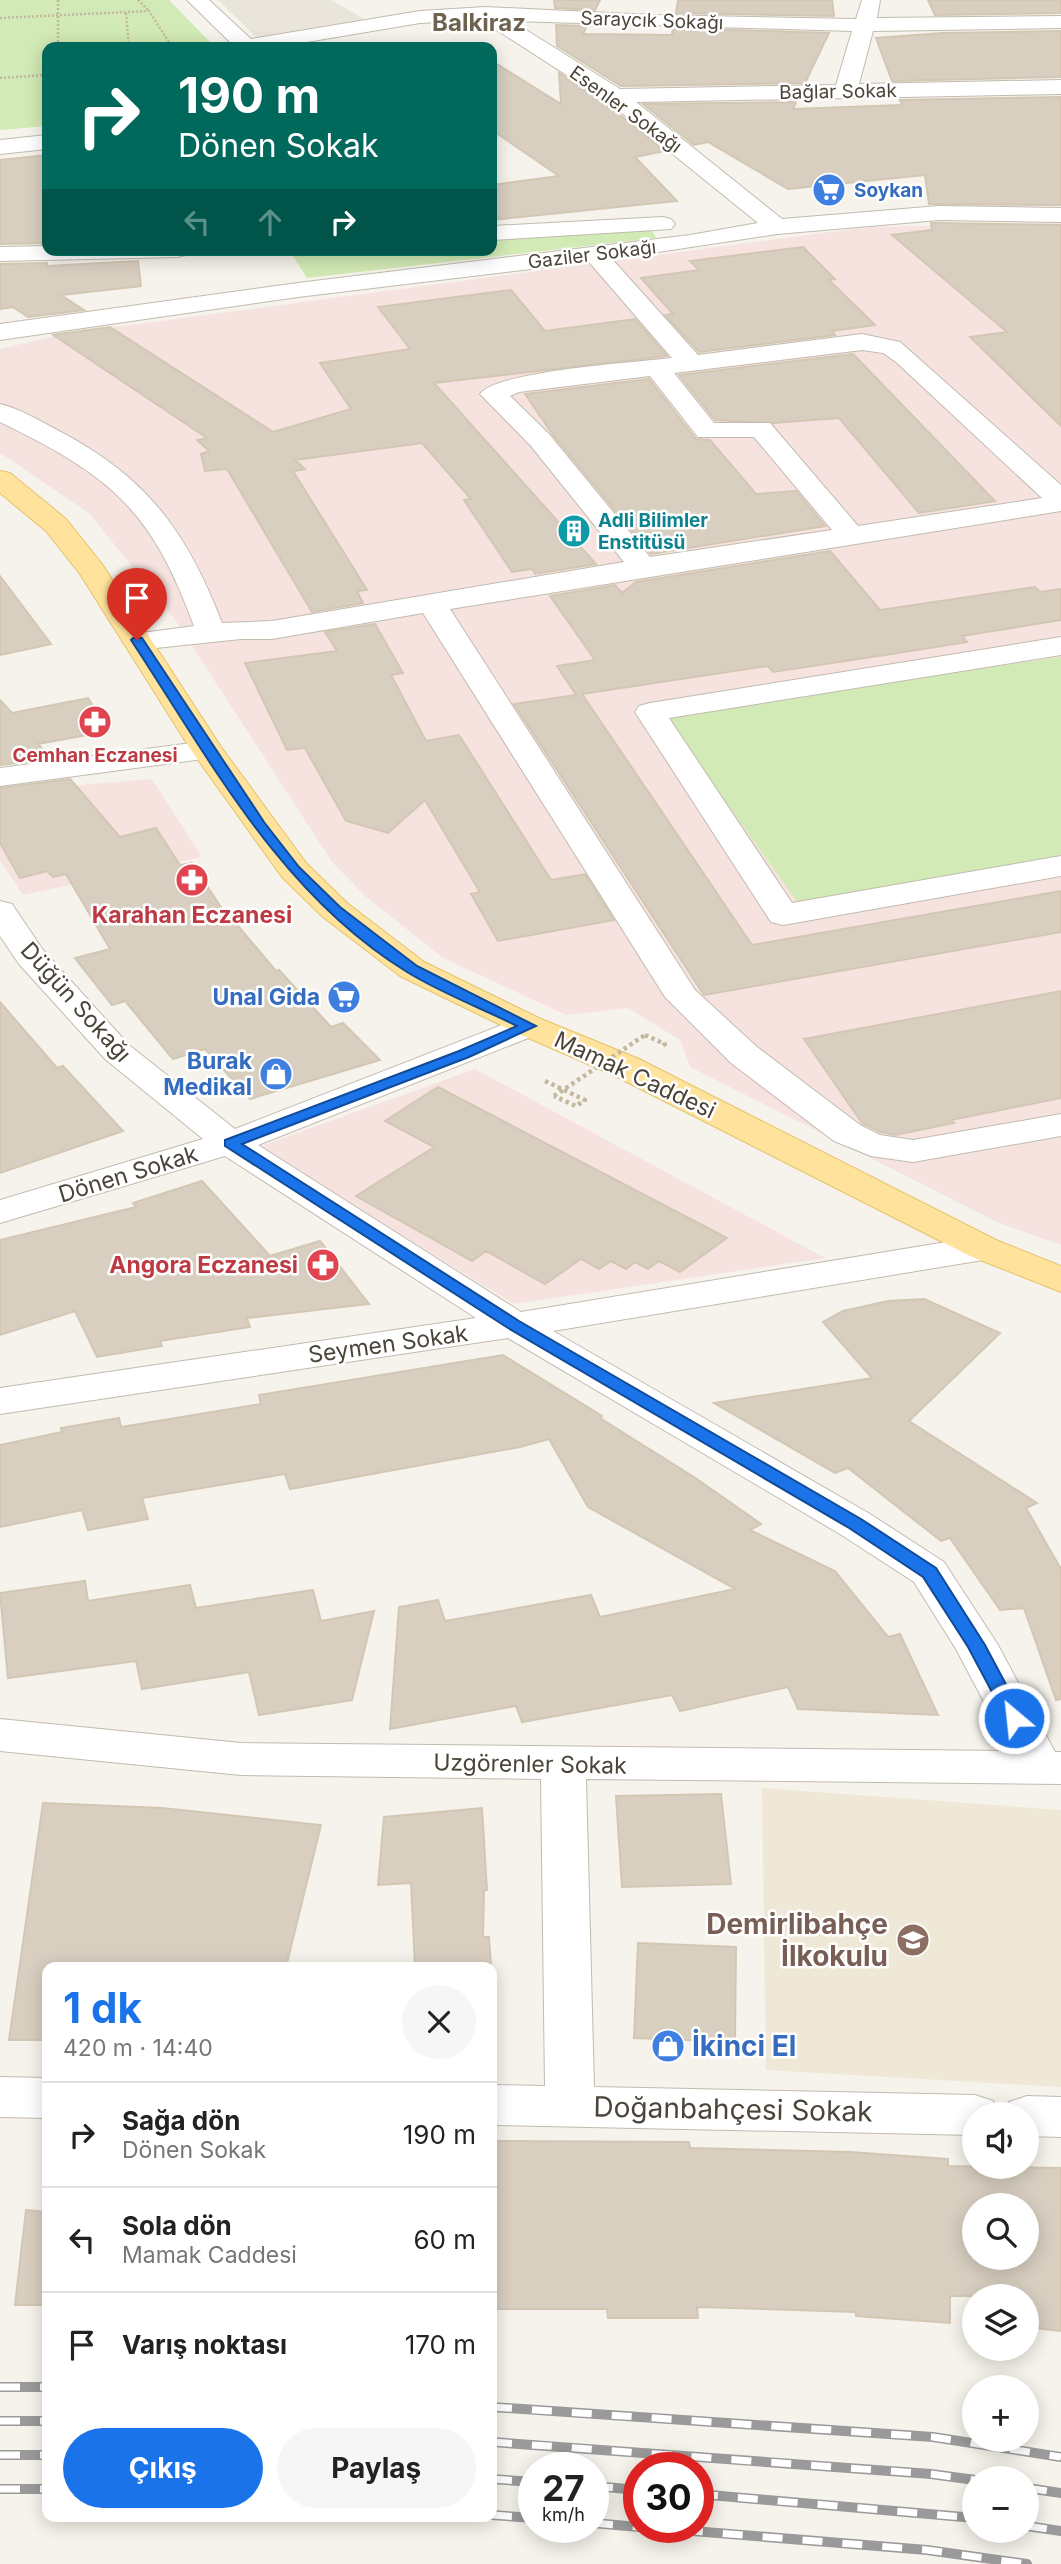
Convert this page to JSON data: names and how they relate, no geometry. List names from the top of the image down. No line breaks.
{"streets":{"main road":["Mamak Caddesi"],"street":["Saraycık Sokağı","Bağlar Sokak","Esenler Sokağı","Gaziler Sokağı","Düğün Sokağı","Dönen Sokak","Seymen Sokak","Uzgörenler Sokak","Doğanbahçesi Sokak"]},"crossings":[["Saraycık Sokağı","Esenler Sokağı"],["Bağlar Sokak","Esenler Sokağı"],["Esenler Sokağı","Gaziler Sokağı"],["Düğün Sokağı","Dönen Sokak"],["Düğün Sokağı","Seymen Sokak"],["Düğün Sokağı","Uzgörenler Sokak"],["Mamak Caddesi","Dönen Sokak"],["Mamak Caddesi","Seymen Sokak"]],"districts":["Balkiraz"],"places":{"supermarket":["Soykan","Unal Gida"],"building":["Adli Bilimler Enstitüsü"],"pharmacy":["Cemhan Eczanesi","Karahan Eczanesi","Angora Eczanesi"],"shop":["Burak Medikal","İkinci El"],"school or university":["Demirlibahçe İlkokulu"]},"page":{"turn":["190 m","Dönen Sokak"],"heading":["1 dk","420 m · 14:40"],"list":[{"name":"Sağa dön","note":"Dönen Sokak","value":"190 m"},{"name":"Sola dön","note":"Mamak Caddesi","value":"60 m"},{"name":"Varış noktası","value":"170 m"}],"map_buttons":["+","−"],"buttons":["Çıkış","Paylaş"],"speed":"27 km/h","limit":"30"}}
